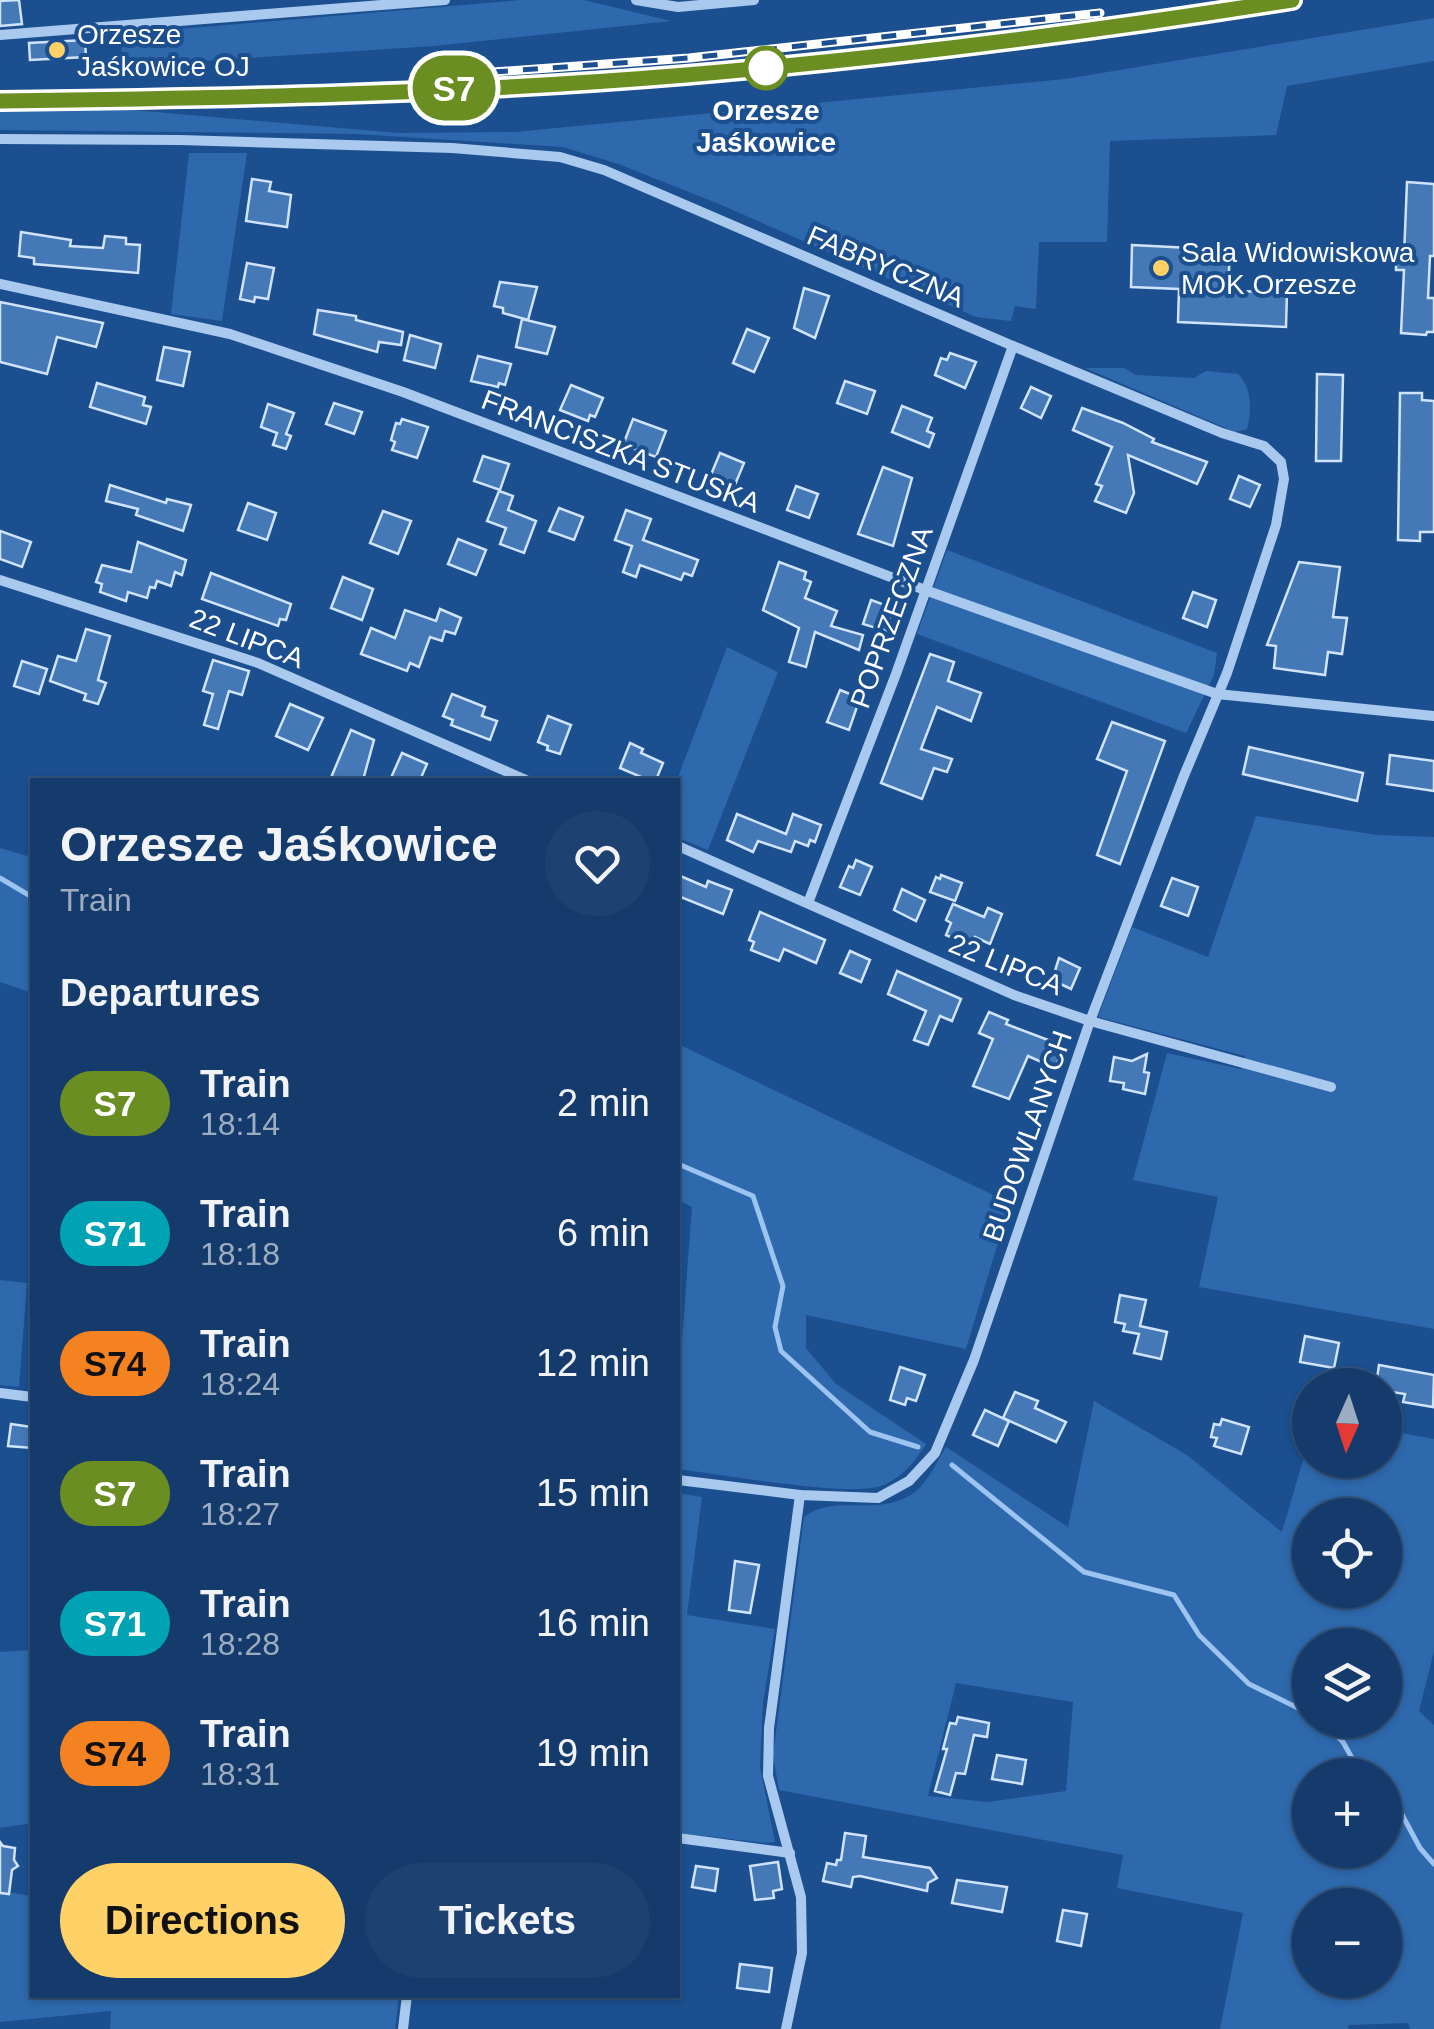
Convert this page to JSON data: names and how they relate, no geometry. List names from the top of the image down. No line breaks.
{"streets":{"street":["FABRYCZNA","FRANCISZKA STUSKA","POPRZECZNA","22 LIPCA","BUDOWLANYCH"]},"crossings":[["FABRYCZNA","FRANCISZKA STUSKA"],["FABRYCZNA","POPRZECZNA"],["FABRYCZNA","BUDOWLANYCH"],["FRANCISZKA STUSKA","POPRZECZNA"],["FRANCISZKA STUSKA","BUDOWLANYCH"],["POPRZECZNA","22 LIPCA"],["22 LIPCA","BUDOWLANYCH"]],"places":["Orzesze Jaśkowice OJ","Orzesze Jaśkowice","Sala Widowiskowa MOK Orzesze"],"north":"bottom","page":{"on_map":"S7","heading":[["Orzesze Jaśkowice","Train"],"Departures"],"list":[{"mark":"S7","name":"Train","note":"18:14","value":"2 min"},{"mark":"S71","name":"Train","note":"18:18","value":"6 min"},{"mark":"S74","name":"Train","note":"18:24","value":"12 min"},{"mark":"S7","name":"Train","note":"18:27","value":"15 min"},{"mark":"S71","name":"Train","note":"18:28","value":"16 min"},{"mark":"S74","name":"Train","note":"18:31","value":"19 min"}],"map_buttons":["+","−"],"buttons":["Directions","Tickets"]}}
